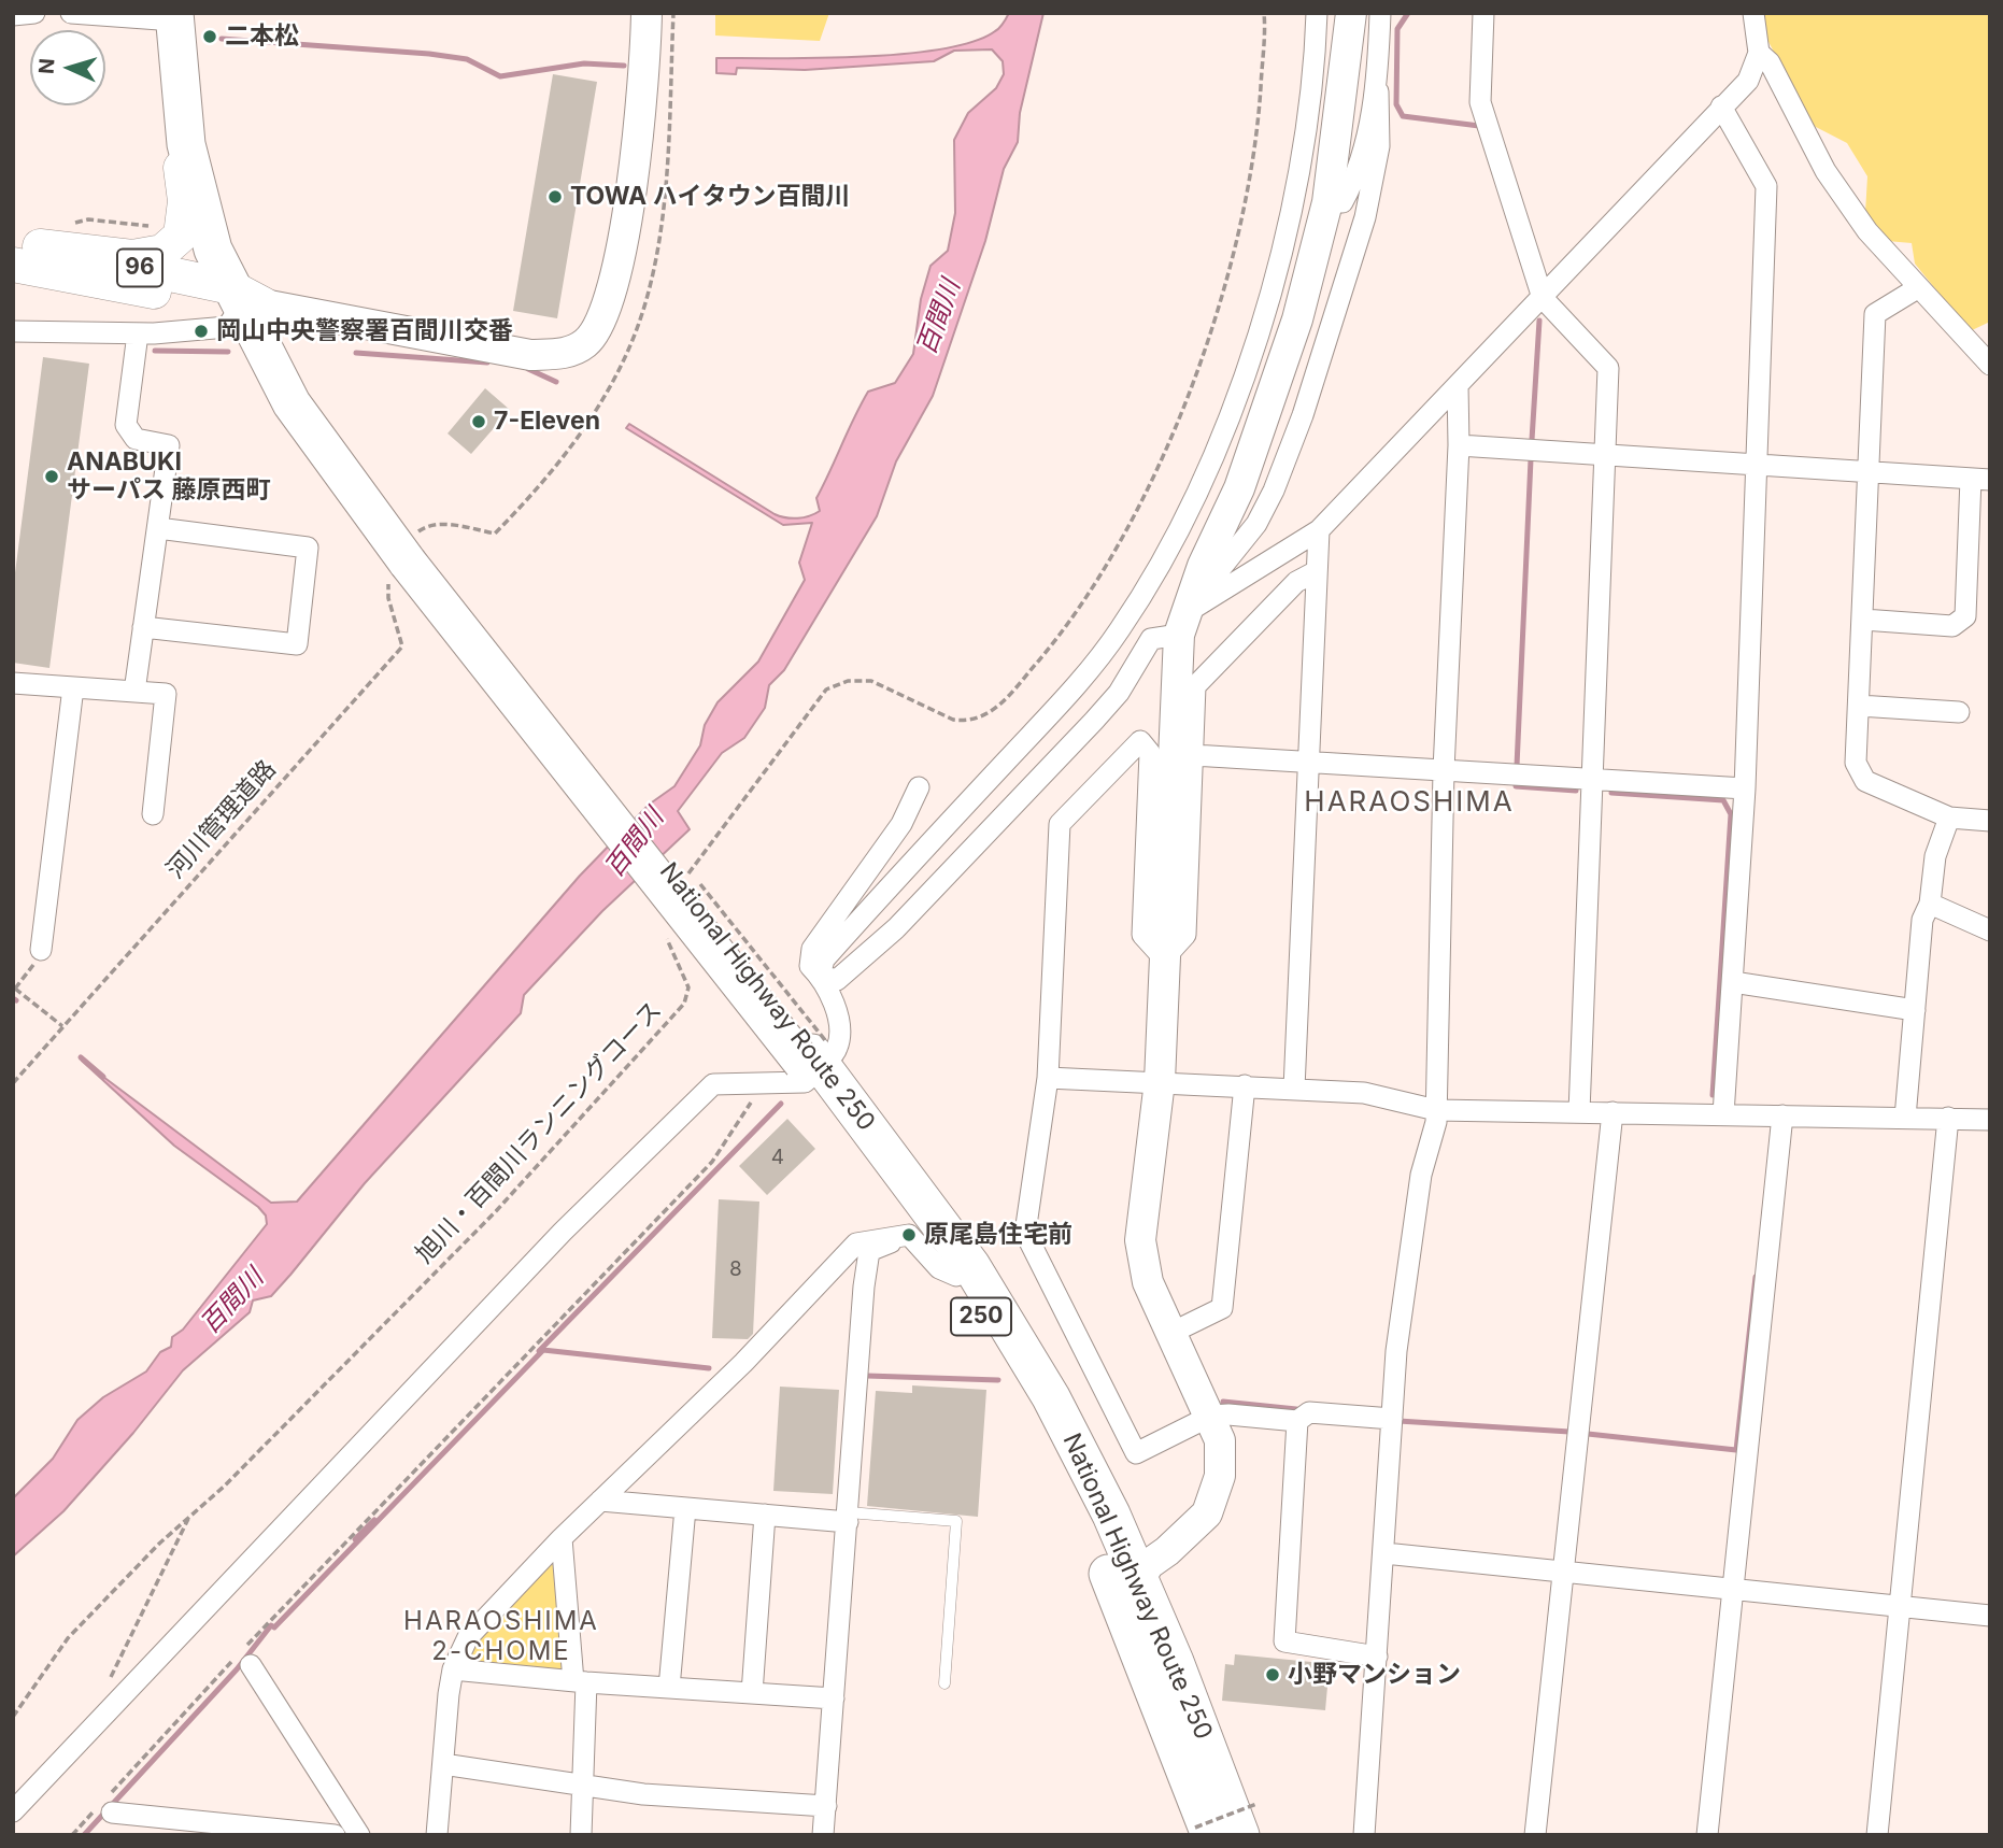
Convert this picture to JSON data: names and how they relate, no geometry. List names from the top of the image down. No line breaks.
{"streets":{"highway":["National Highway Route 250","250"],"main road":["96"],"path":["河川管理道路","旭川・百間川ランニングコース"]},"crossings":[["96","National Highway Route 250"],["河川管理道路","National Highway Route 250"]],"districts":["HARAOSHIMA","HARAOSHIMA 2-CHOME"],"water":["百間川"],"places":["二本松","TOWA ハイタウン百間川","岡山中央警察署百間川交番","7-Eleven","ANABUKI サーパス 藤原西町","原尾島住宅前","小野マンション"],"house_numbers":["4","8"],"north":"left"}
